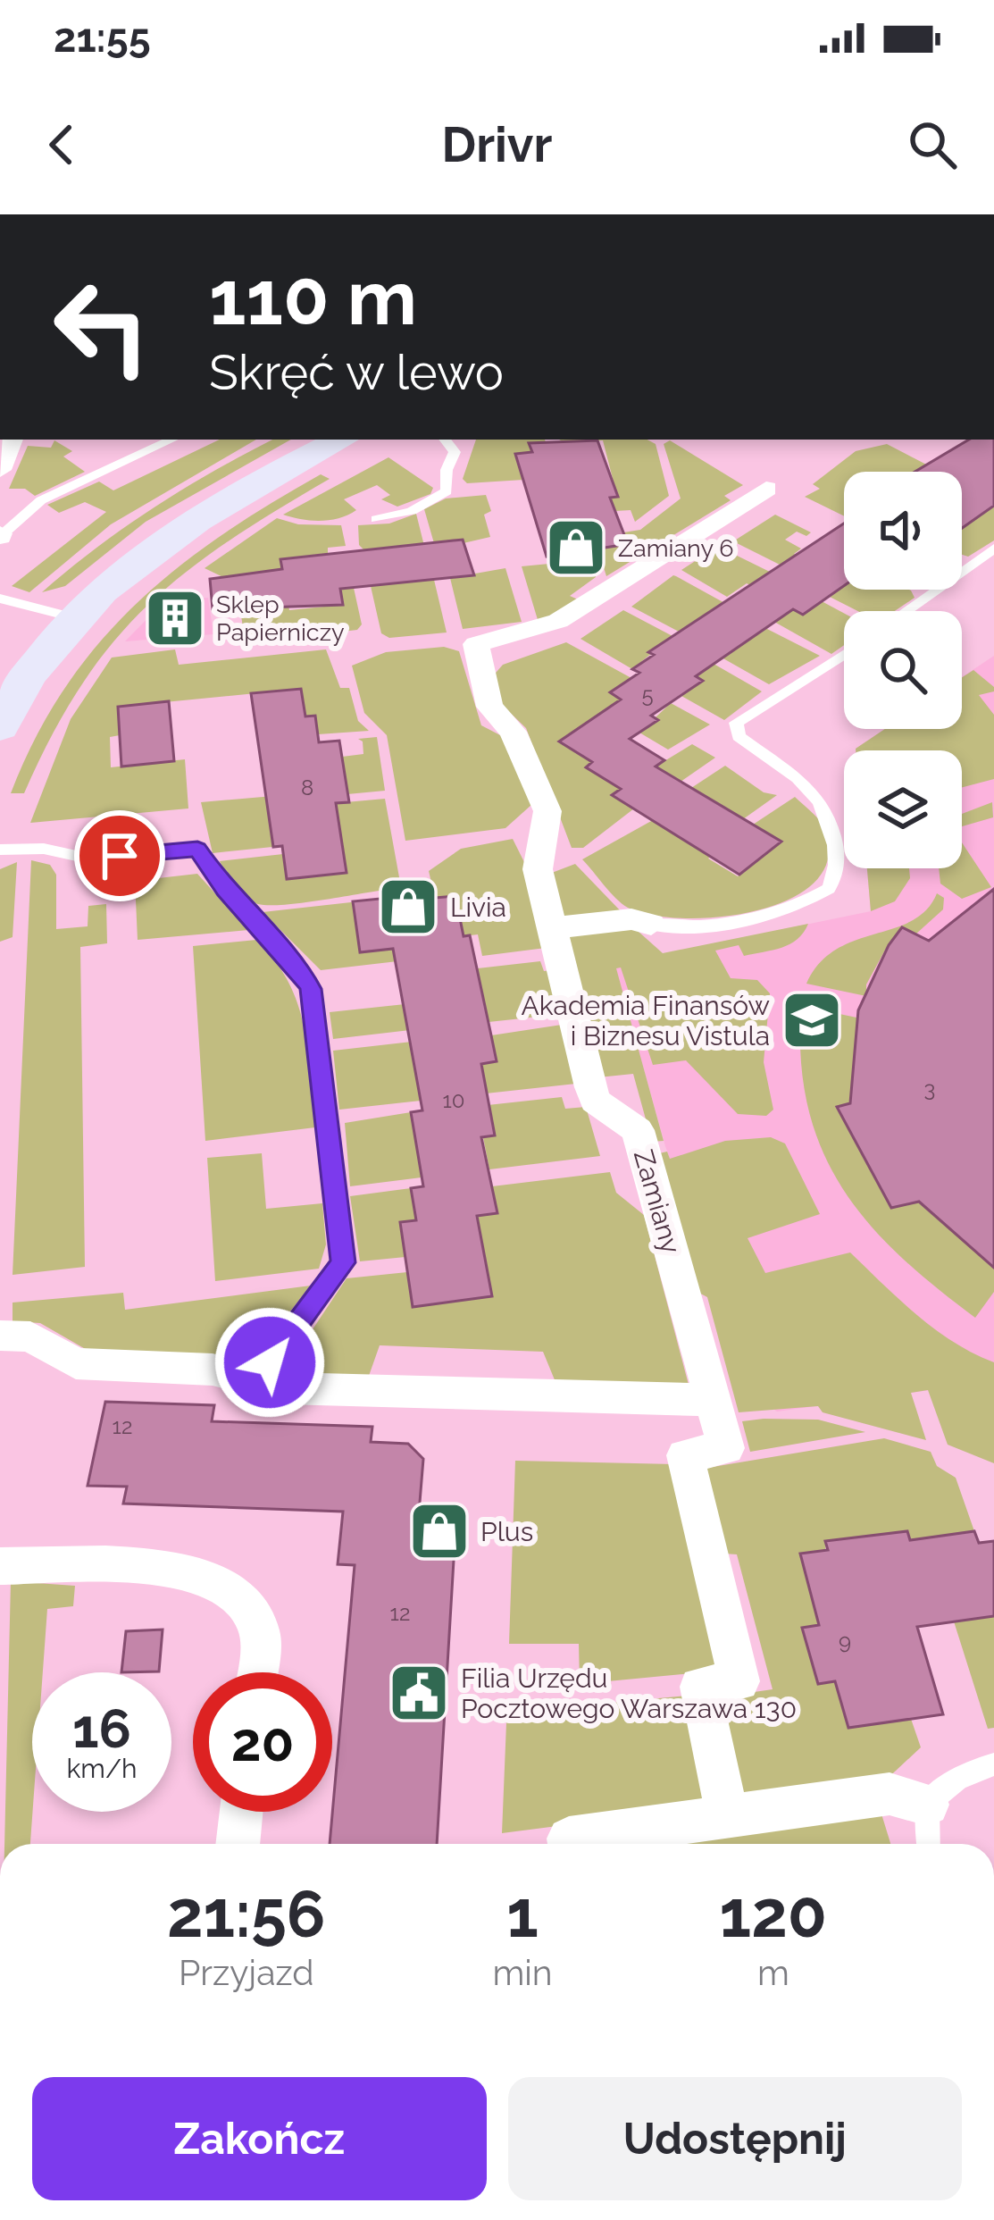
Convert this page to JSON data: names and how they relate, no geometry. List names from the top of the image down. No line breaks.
{"streets":{"street":["Zamiany"]},"places":{"shop":["Zamiany 6","Livia","Plus"],"building":["Sklep Papierniczy"],"school or university":["Akademia Finansów i Biznesu Vistula"],"public building":["Filia Urzędu Pocztowego Warszawa 130"]},"house_numbers":["5","8","3","10","12","12","9"],"page":{"status":"21:55","header":"Drivr","turn":["110 m","Skręć w lewo"],"speed":"16 km/h","limit":"20","eta":["21:56","Przyjazd","1","min","120","m"],"buttons":["Zakończ","Udostępnij"]}}
